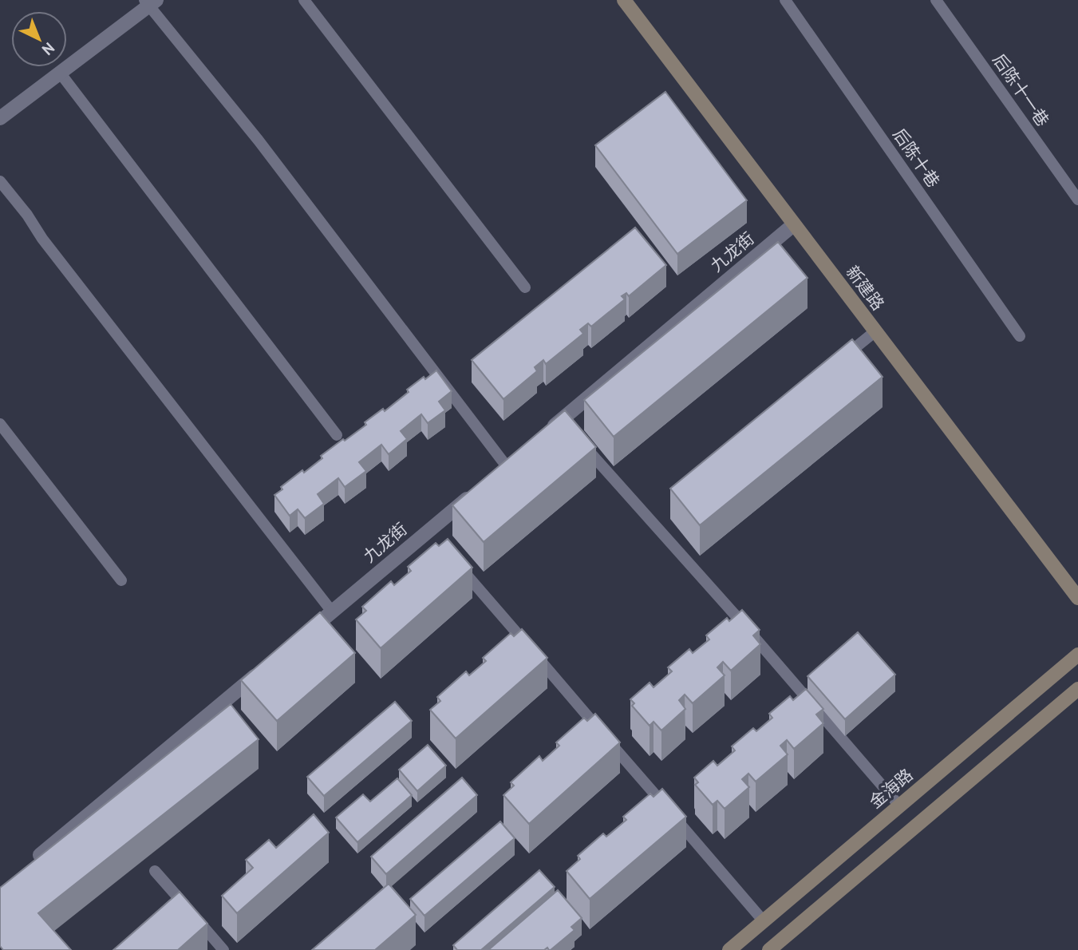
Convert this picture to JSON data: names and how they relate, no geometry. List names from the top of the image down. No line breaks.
{"streets":{"main road":["新建路","金海路"],"street":["九龙街"],"lane":["后陈十一巷","后陈十巷"]},"crossings":[["九龙街","新建路"]],"north":"bottom right"}
